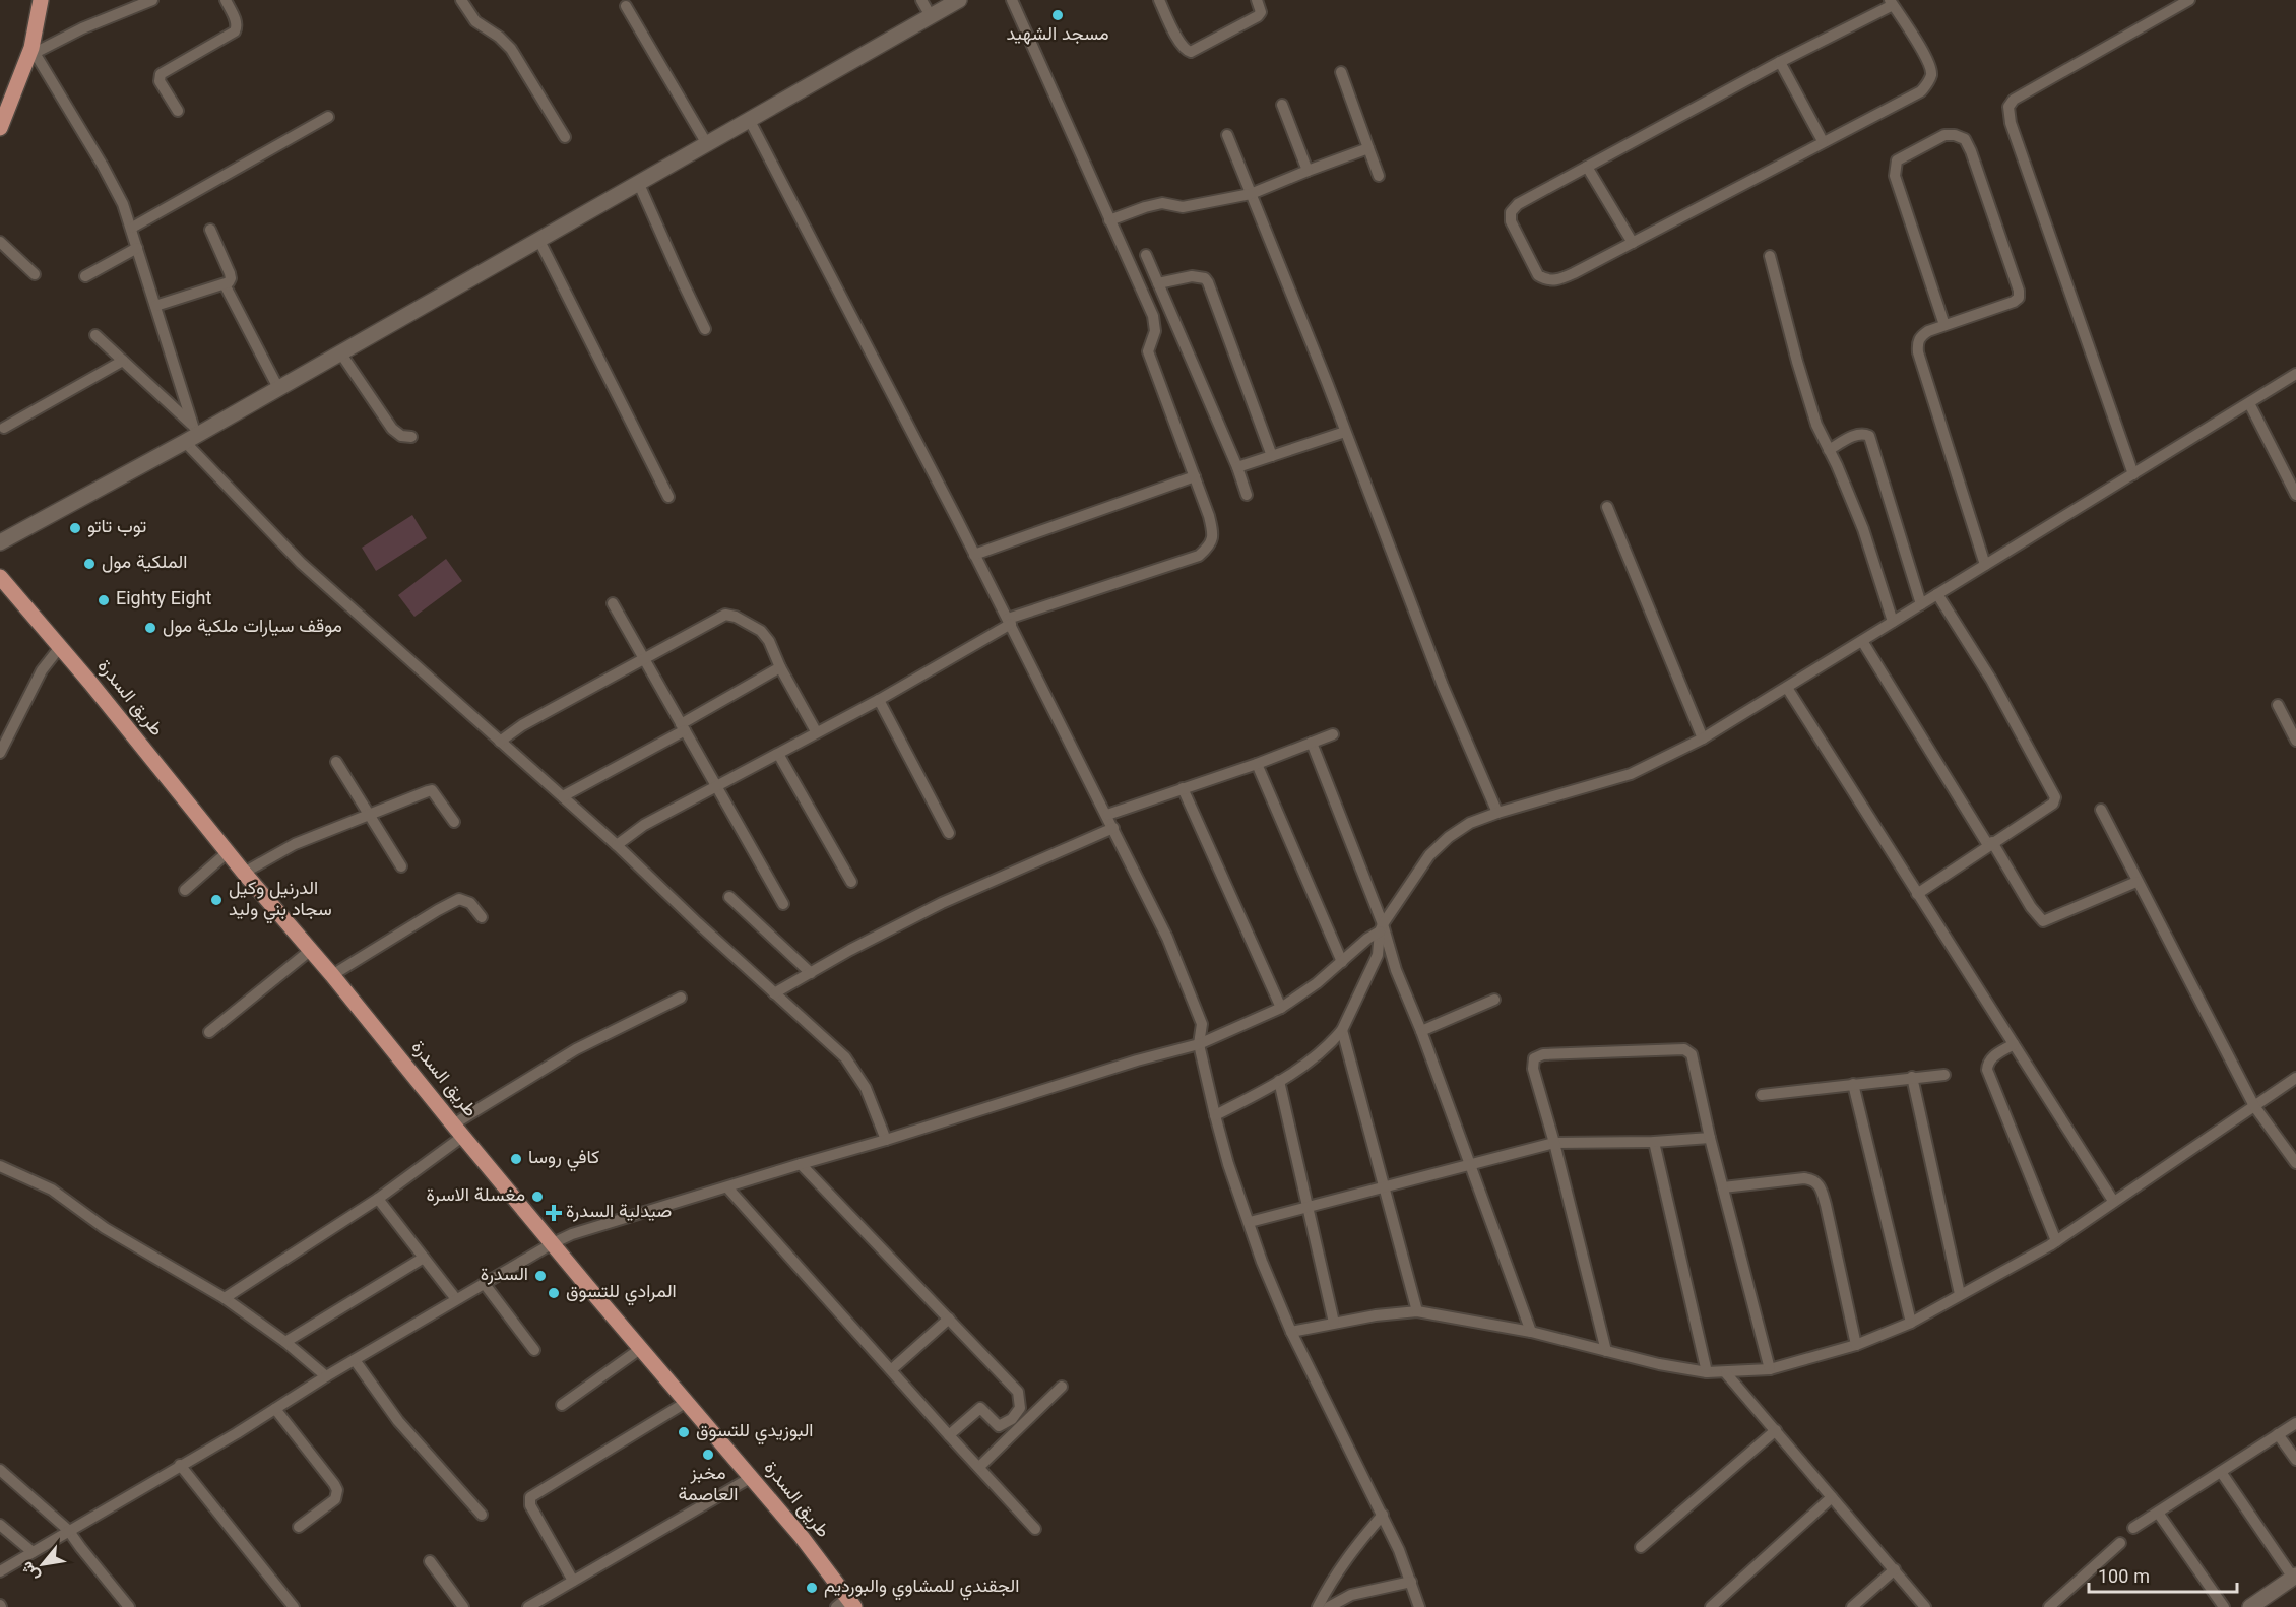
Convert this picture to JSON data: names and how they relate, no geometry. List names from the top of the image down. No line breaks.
{"streets":{"main road":["طريق السدرة"]},"places":{"other":["مسجد الشهيد","توب تاتو","الملكية مول","Eighty Eight","موقف سيارات ملكية مول","الدرنيل وكيل سجاد بني وليد","كافي روسا","مغسلة الاسرة","السدرة","المرادي للتسوق","البوزيدي للتسوق","مخبز العاصمة","الجقندي للمشاوي والبورديم"],"health":["صيدلية السدرة"]},"scale_bar":"100 m","north":"bottom left"}
